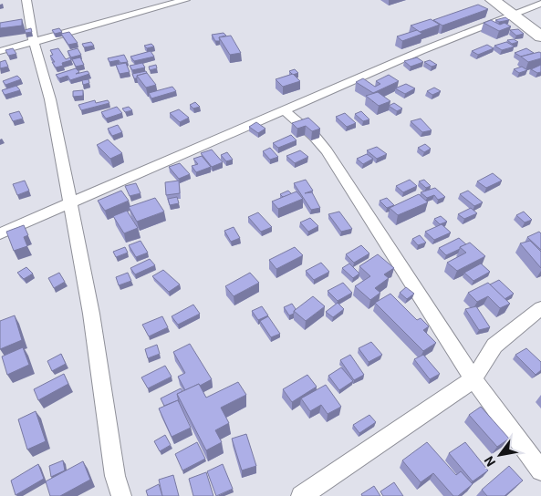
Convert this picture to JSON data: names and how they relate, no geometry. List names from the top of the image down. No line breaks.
{"north":"bottom left"}
